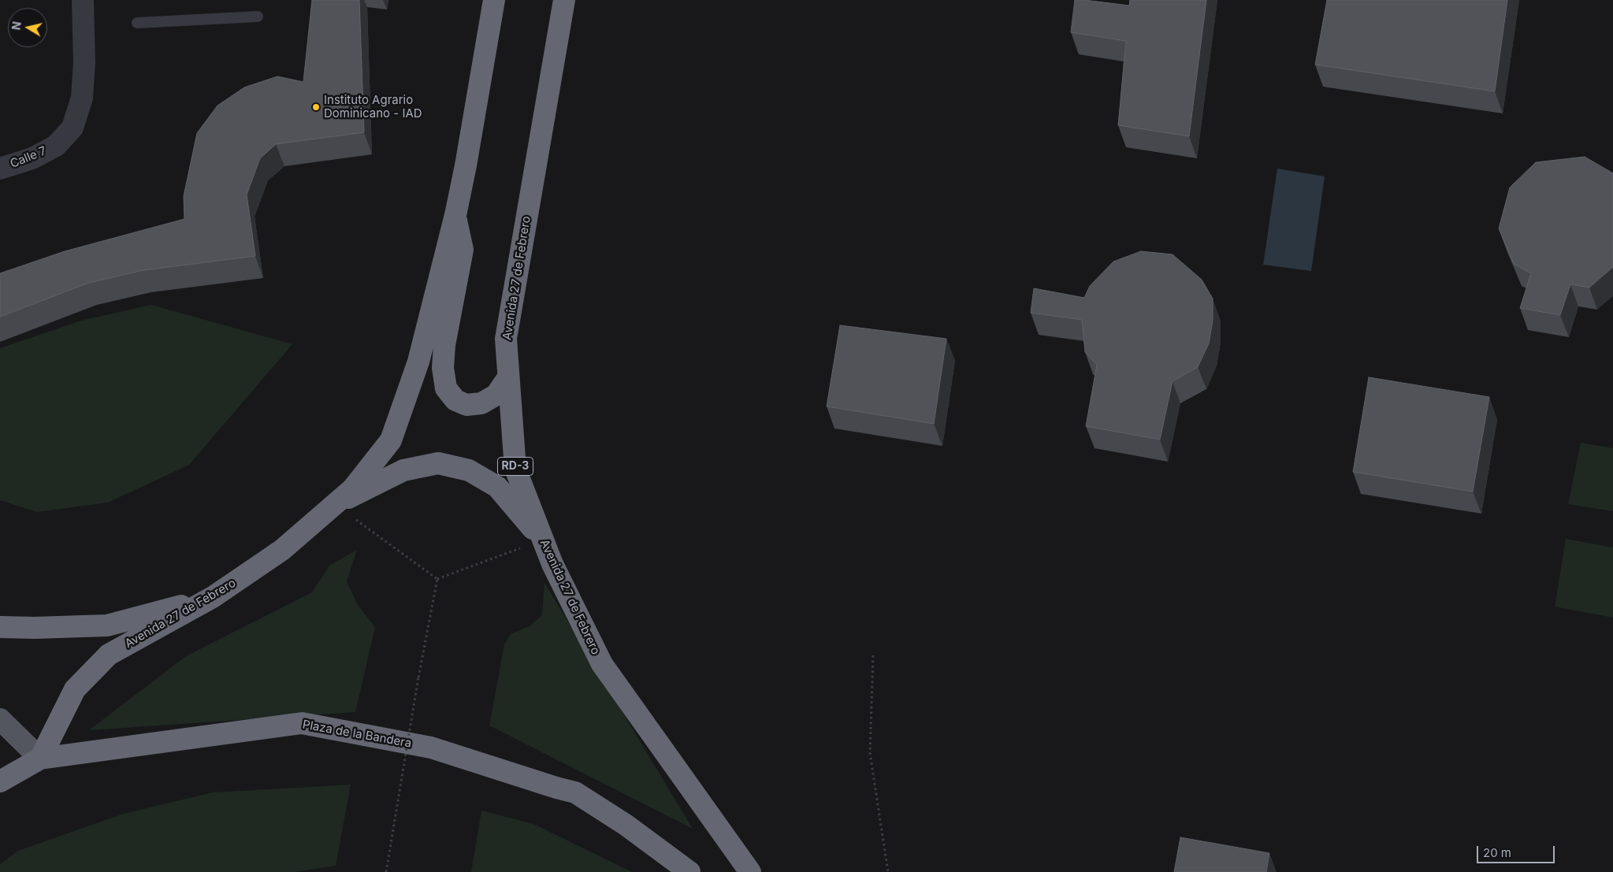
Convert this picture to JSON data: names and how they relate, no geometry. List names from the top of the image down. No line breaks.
{"streets":{"highway":["Avenida 27 de Febrero","RD-3","Plaza de la Bandera"],"street":["Calle 7"]},"crossings":[["Avenida 27 de Febrero","Plaza de la Bandera"]],"places":["Instituto Agrario Dominicano - IAD"],"scale_bar":"20 m","north":"left"}
